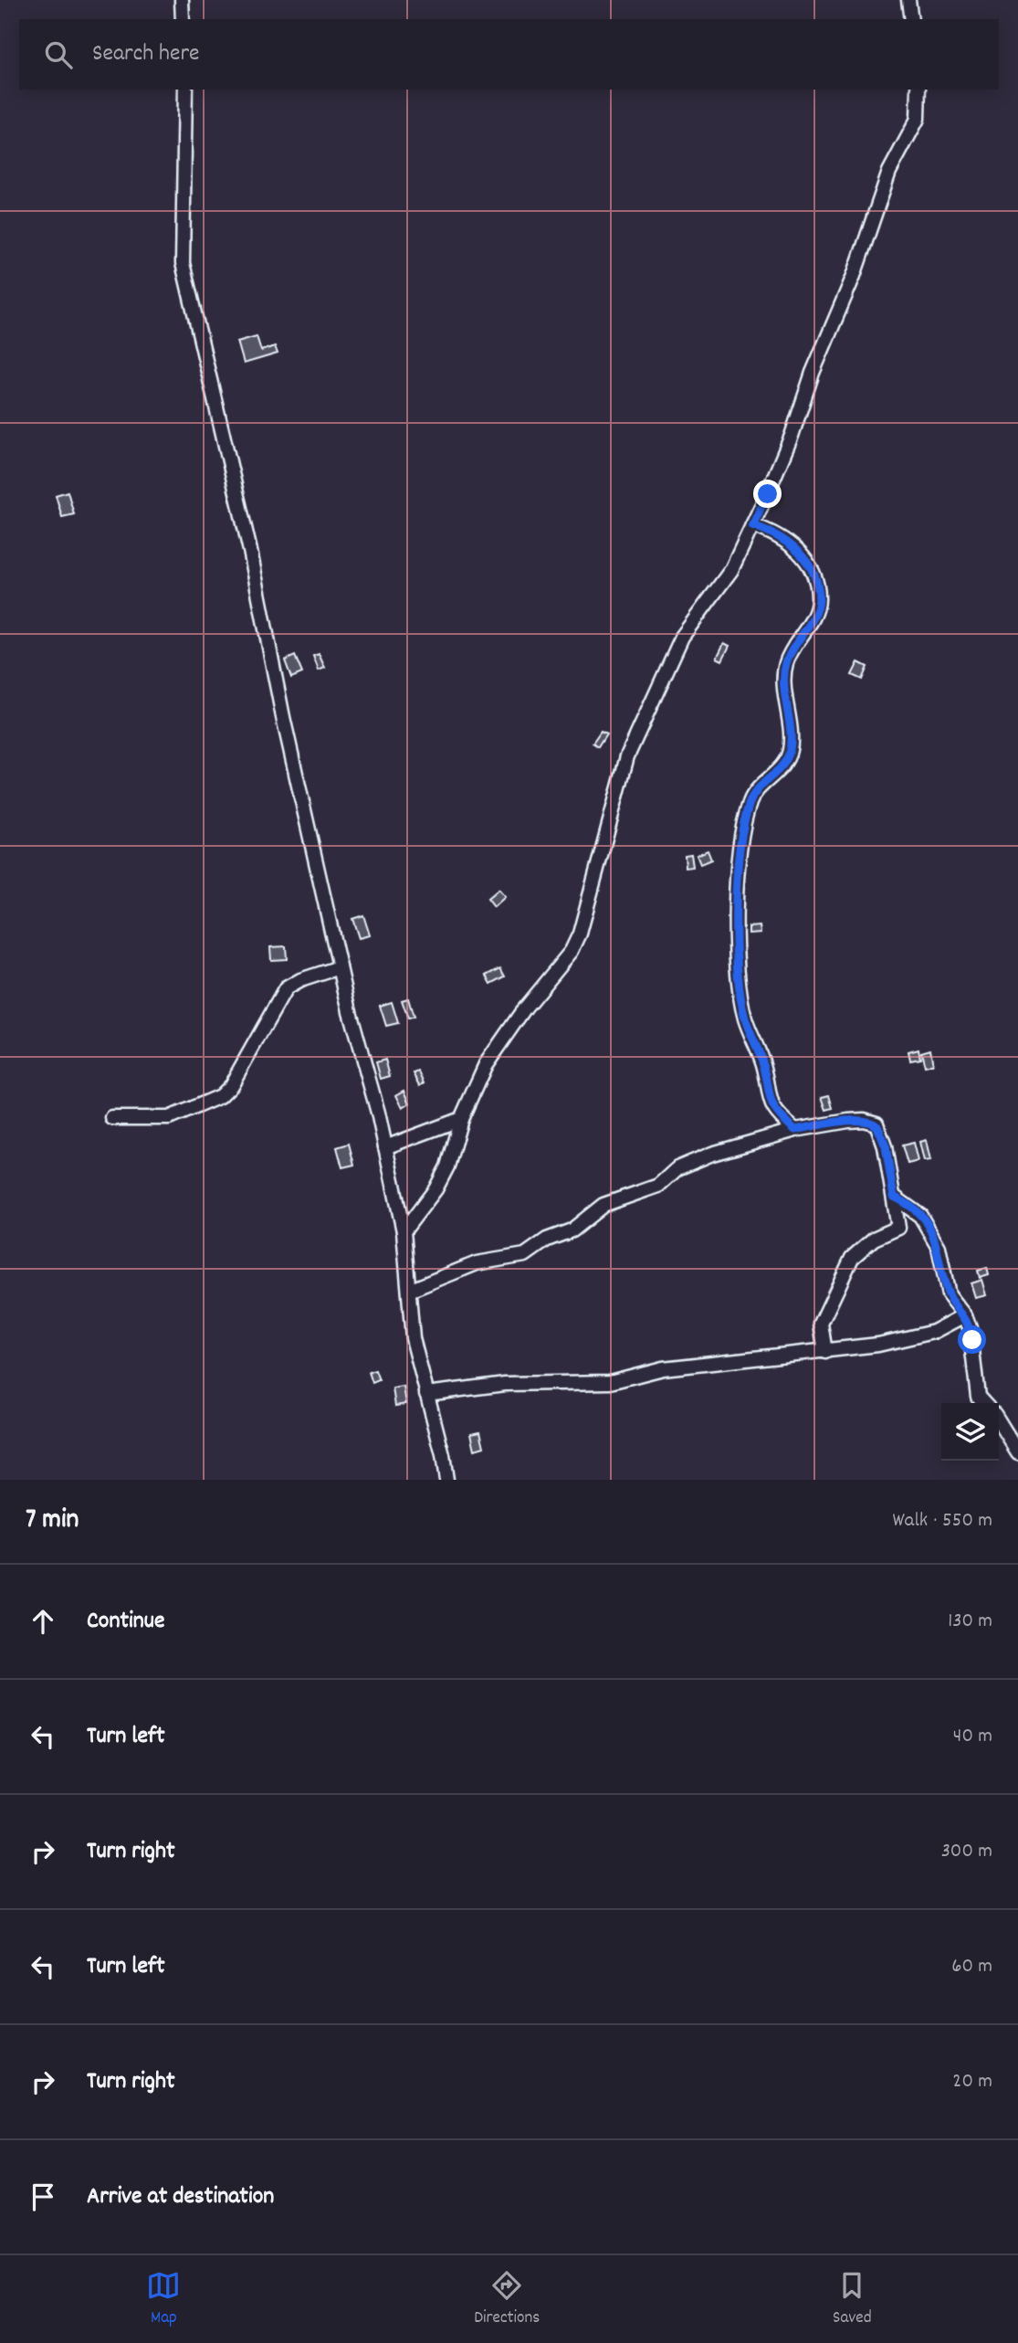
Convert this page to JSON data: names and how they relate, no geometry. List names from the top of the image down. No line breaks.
{"page":{"search":"Search here","heading":["7 min","Walk · 550 m"],"list":[["Continue","130 m"],["Turn left","40 m"],["Turn right","300 m"],["Turn left","60 m"],["Turn right","20 m"],"Arrive at destination"],"nav":["Map","Directions","Saved"]}}
